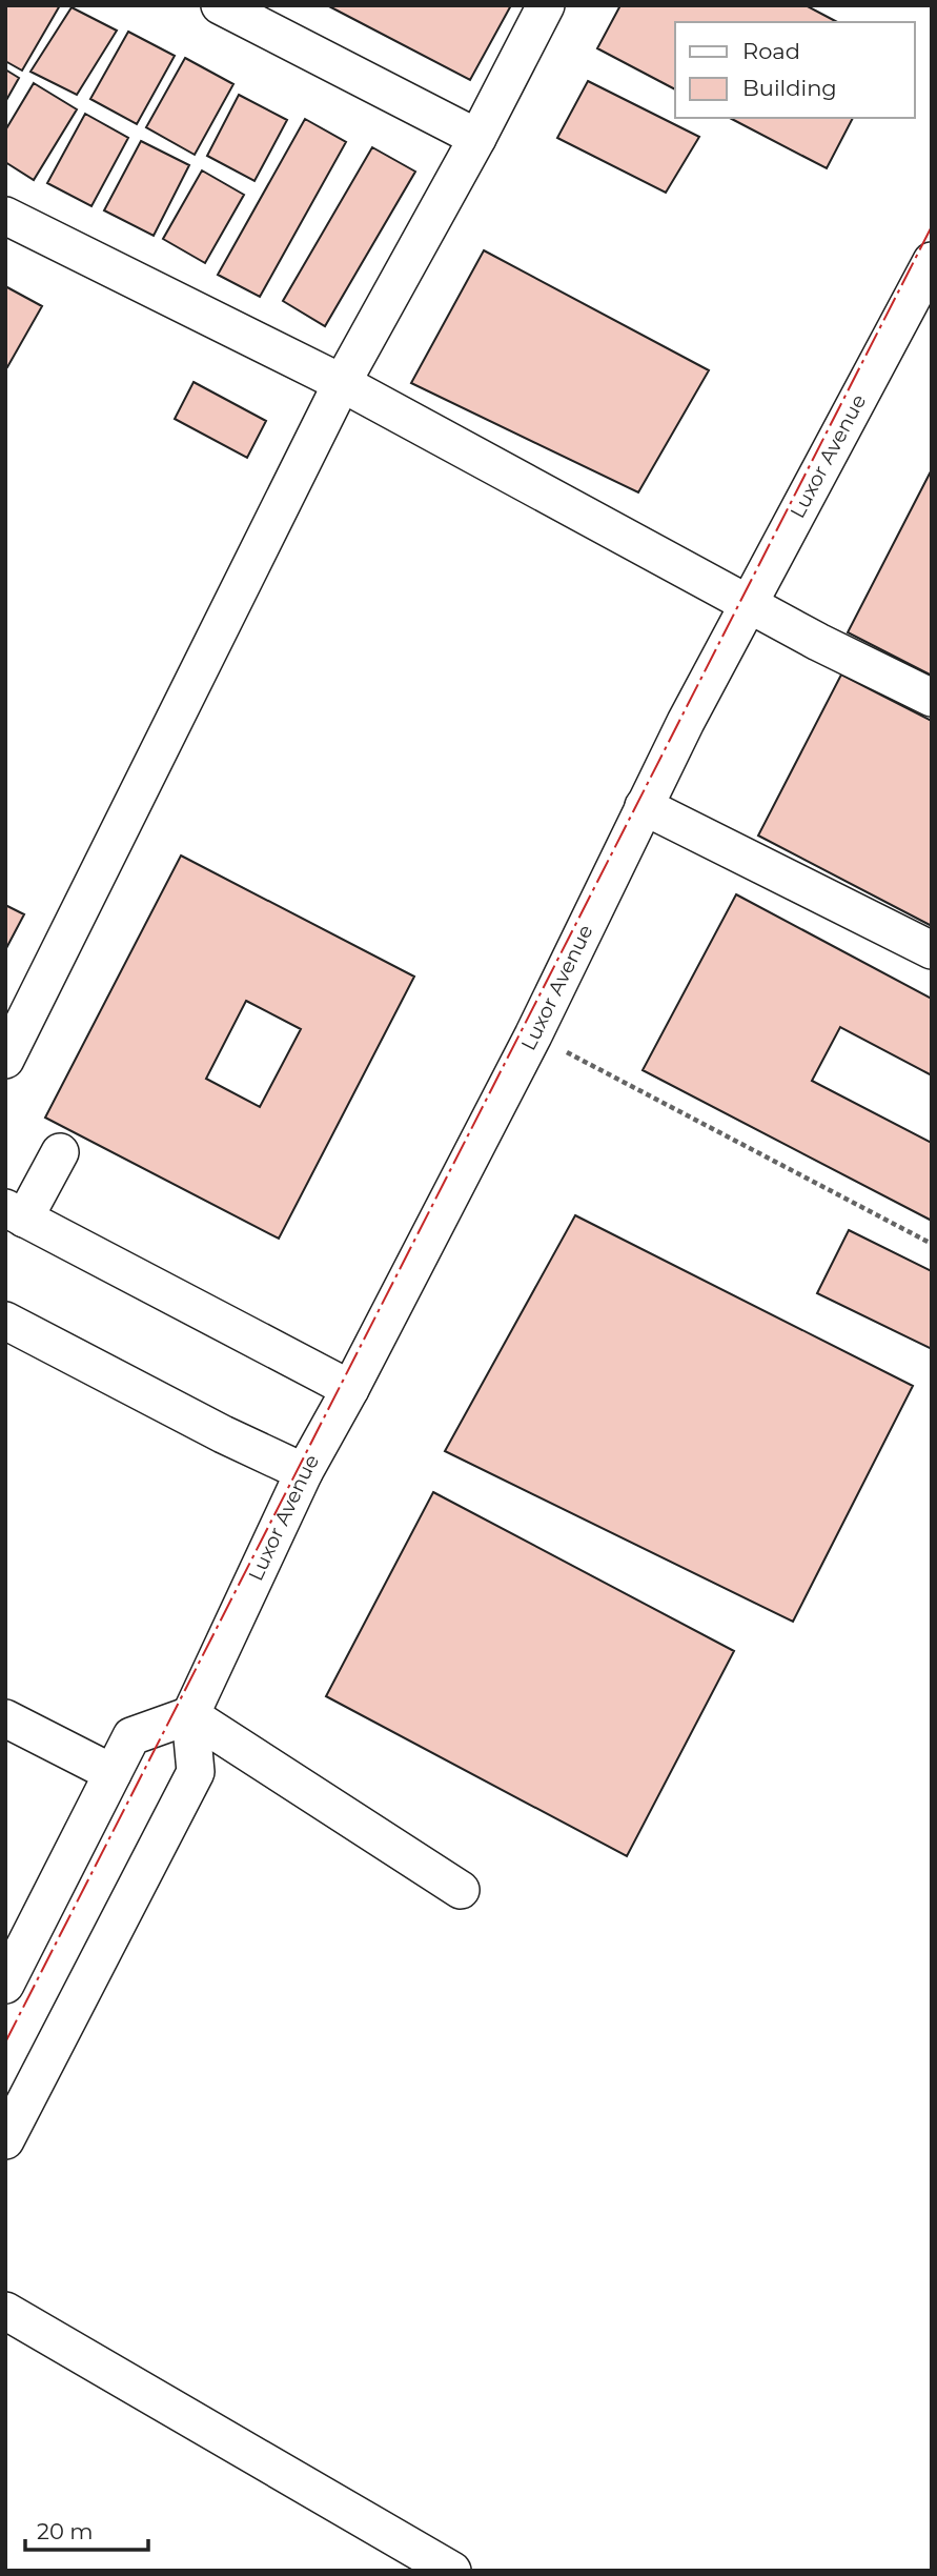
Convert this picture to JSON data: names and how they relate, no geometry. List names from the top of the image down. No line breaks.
{"streets":{"street":["Luxor Avenue"]},"legend":["Road","Building"],"scale_bar":"20 m"}
